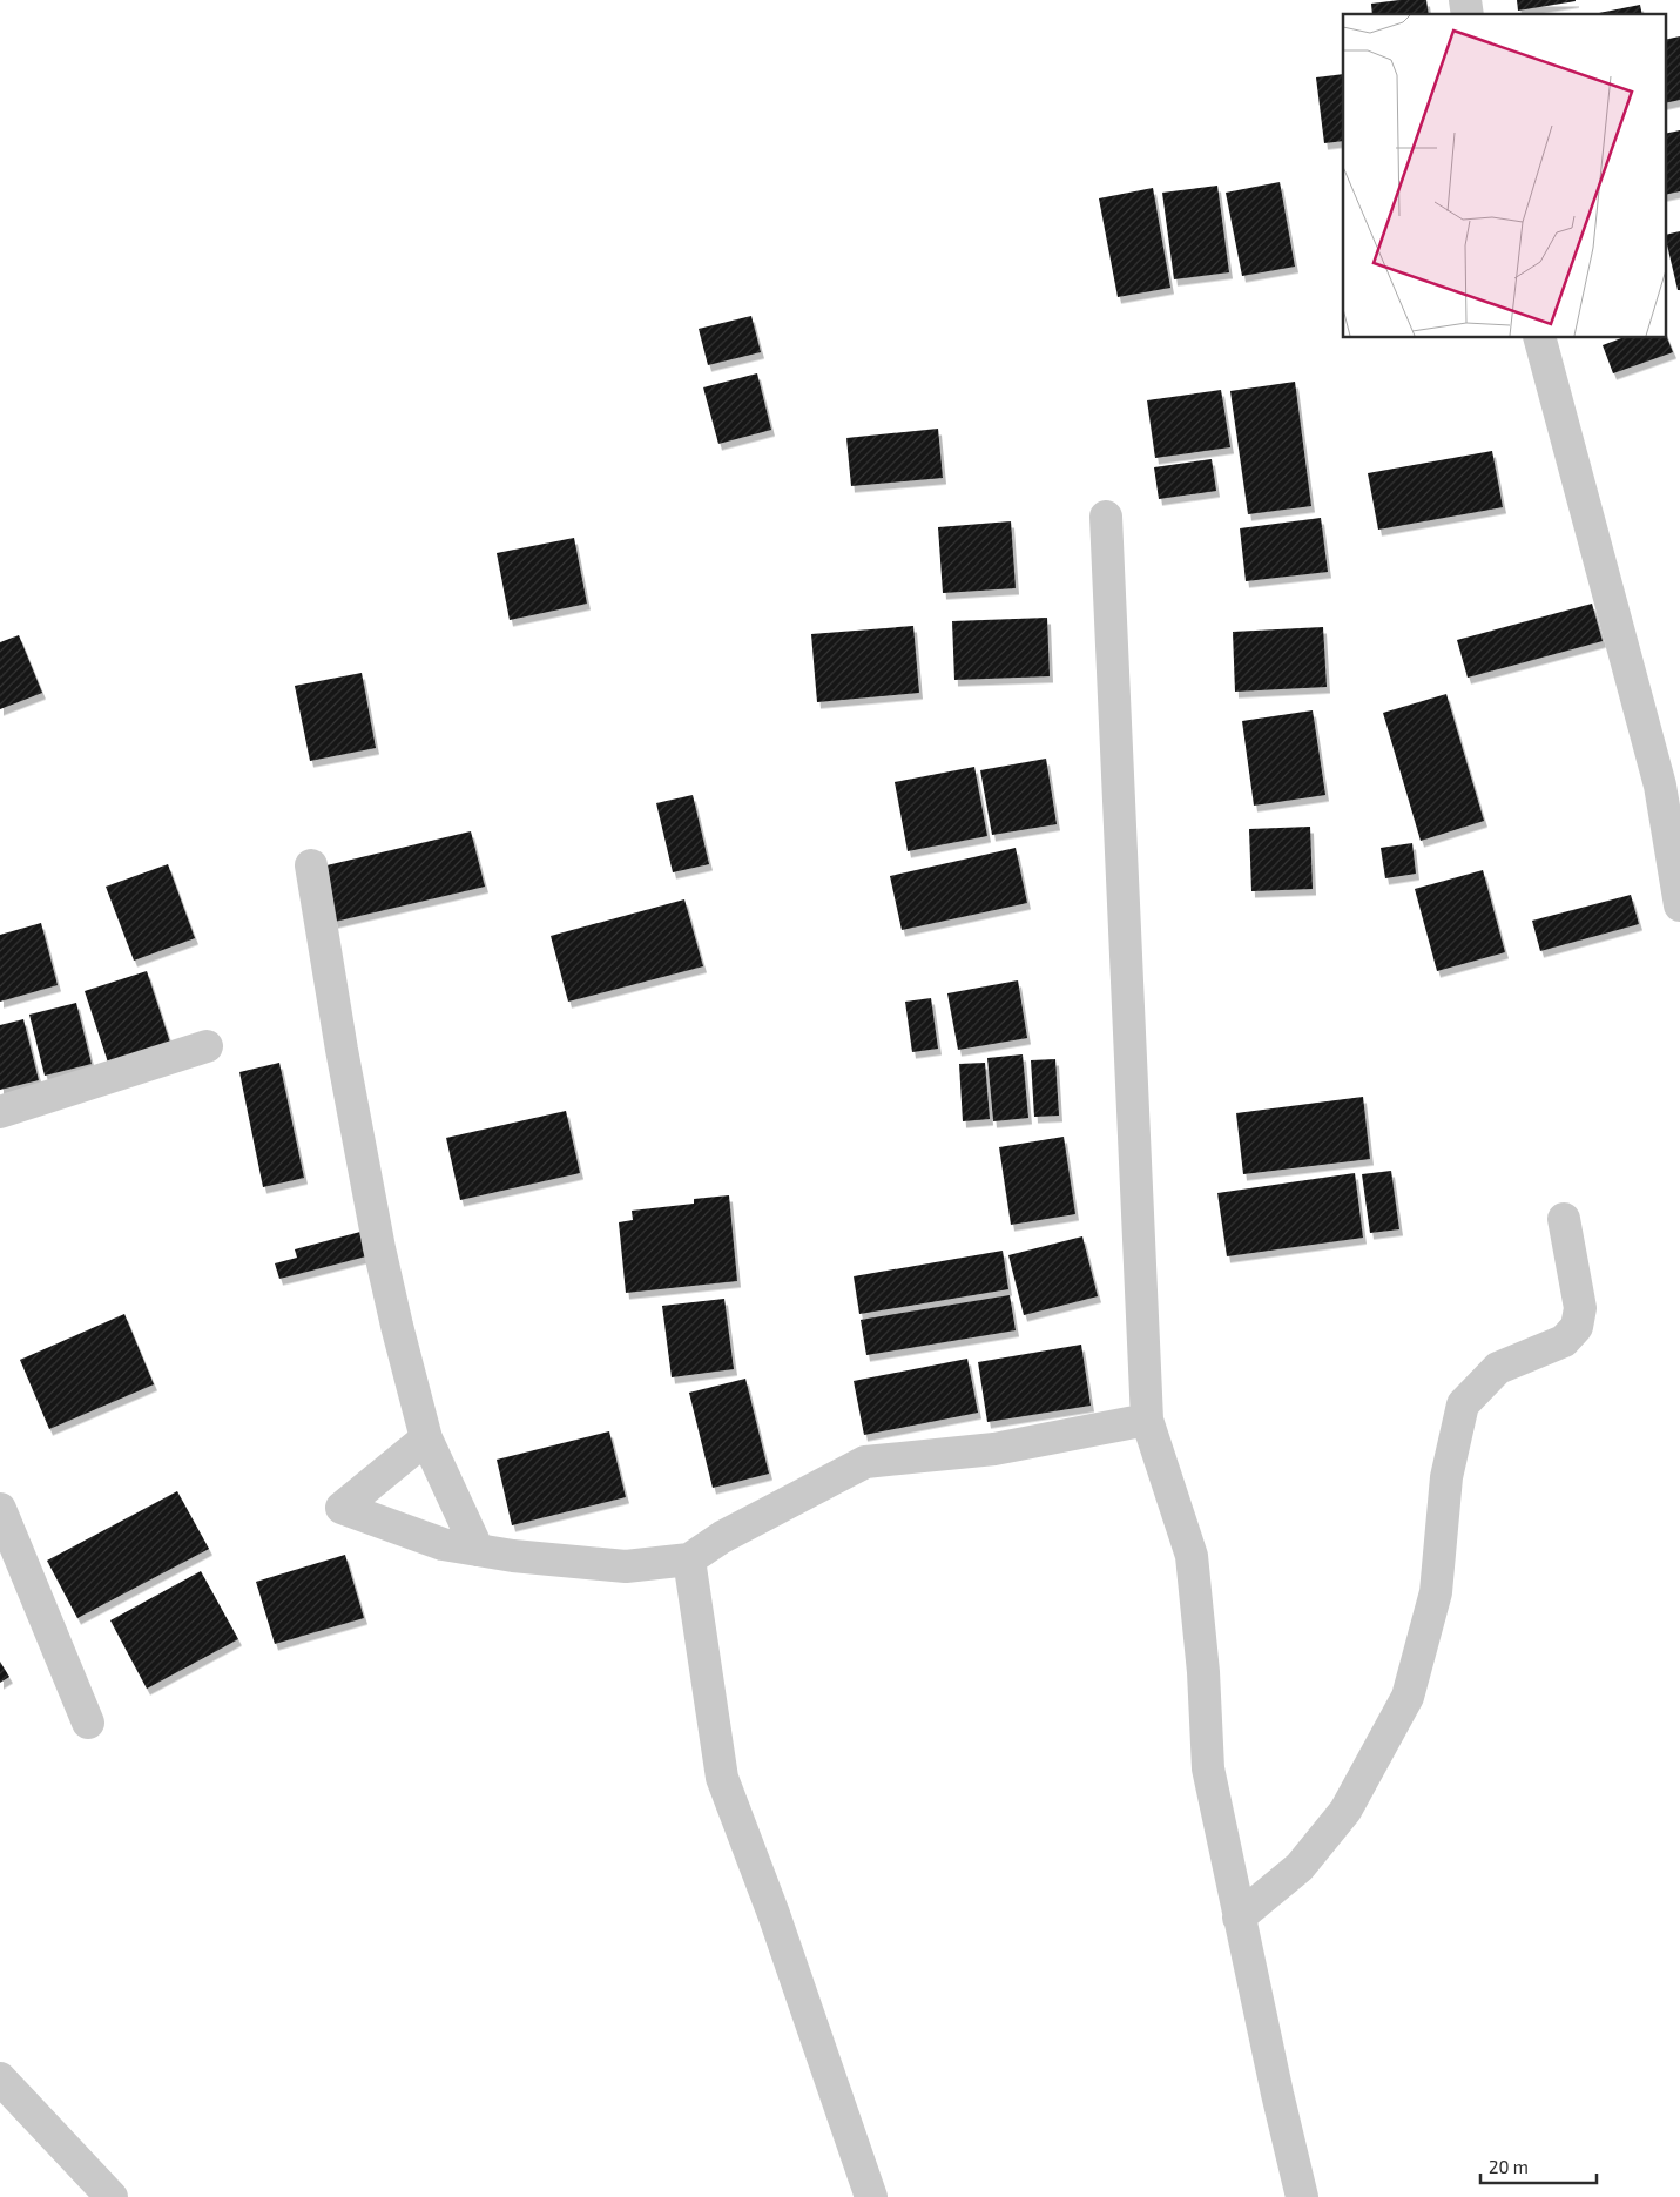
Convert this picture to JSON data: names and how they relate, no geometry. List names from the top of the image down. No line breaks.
{"scale_bar":"20 m"}
